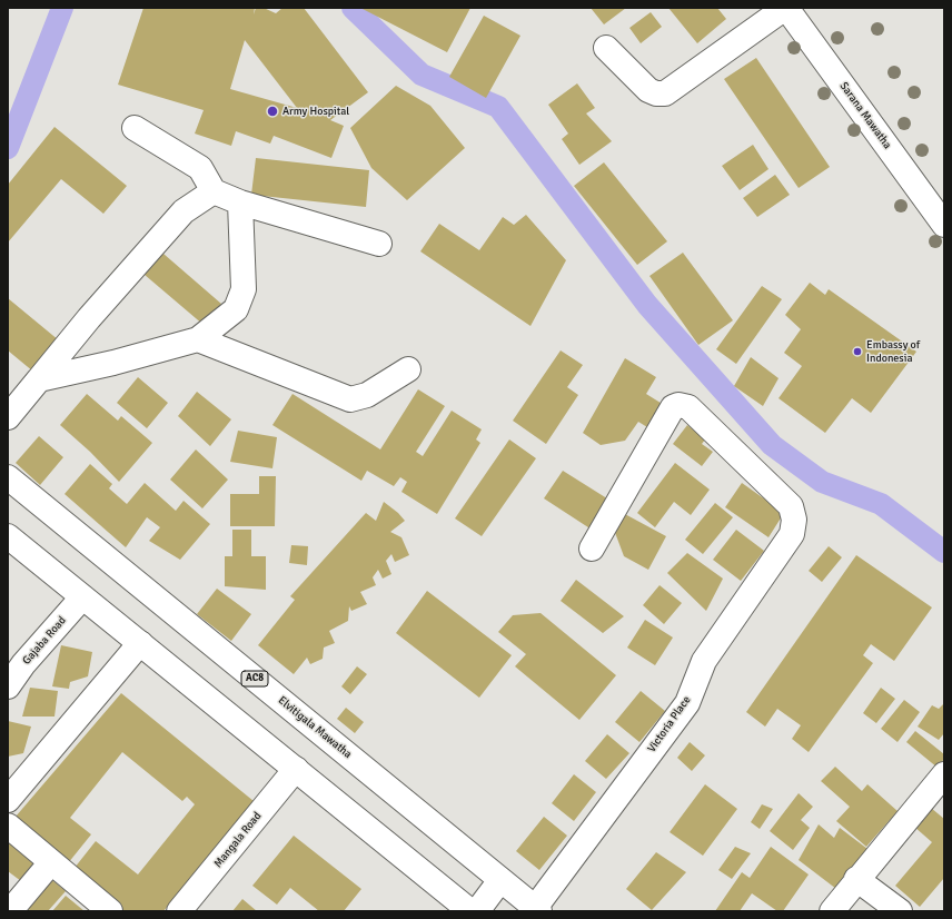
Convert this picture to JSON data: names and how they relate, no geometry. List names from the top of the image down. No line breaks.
{"streets":{"main road":["Sarana Mawatha","Gajaba Road","AC8","Victoria Place","Elvitigala Mawatha","Mangala Road"]},"crossings":[["Victoria Place","Elvitigala Mawatha"]],"places":["Army Hospital","Embassy of Indonesia"]}
